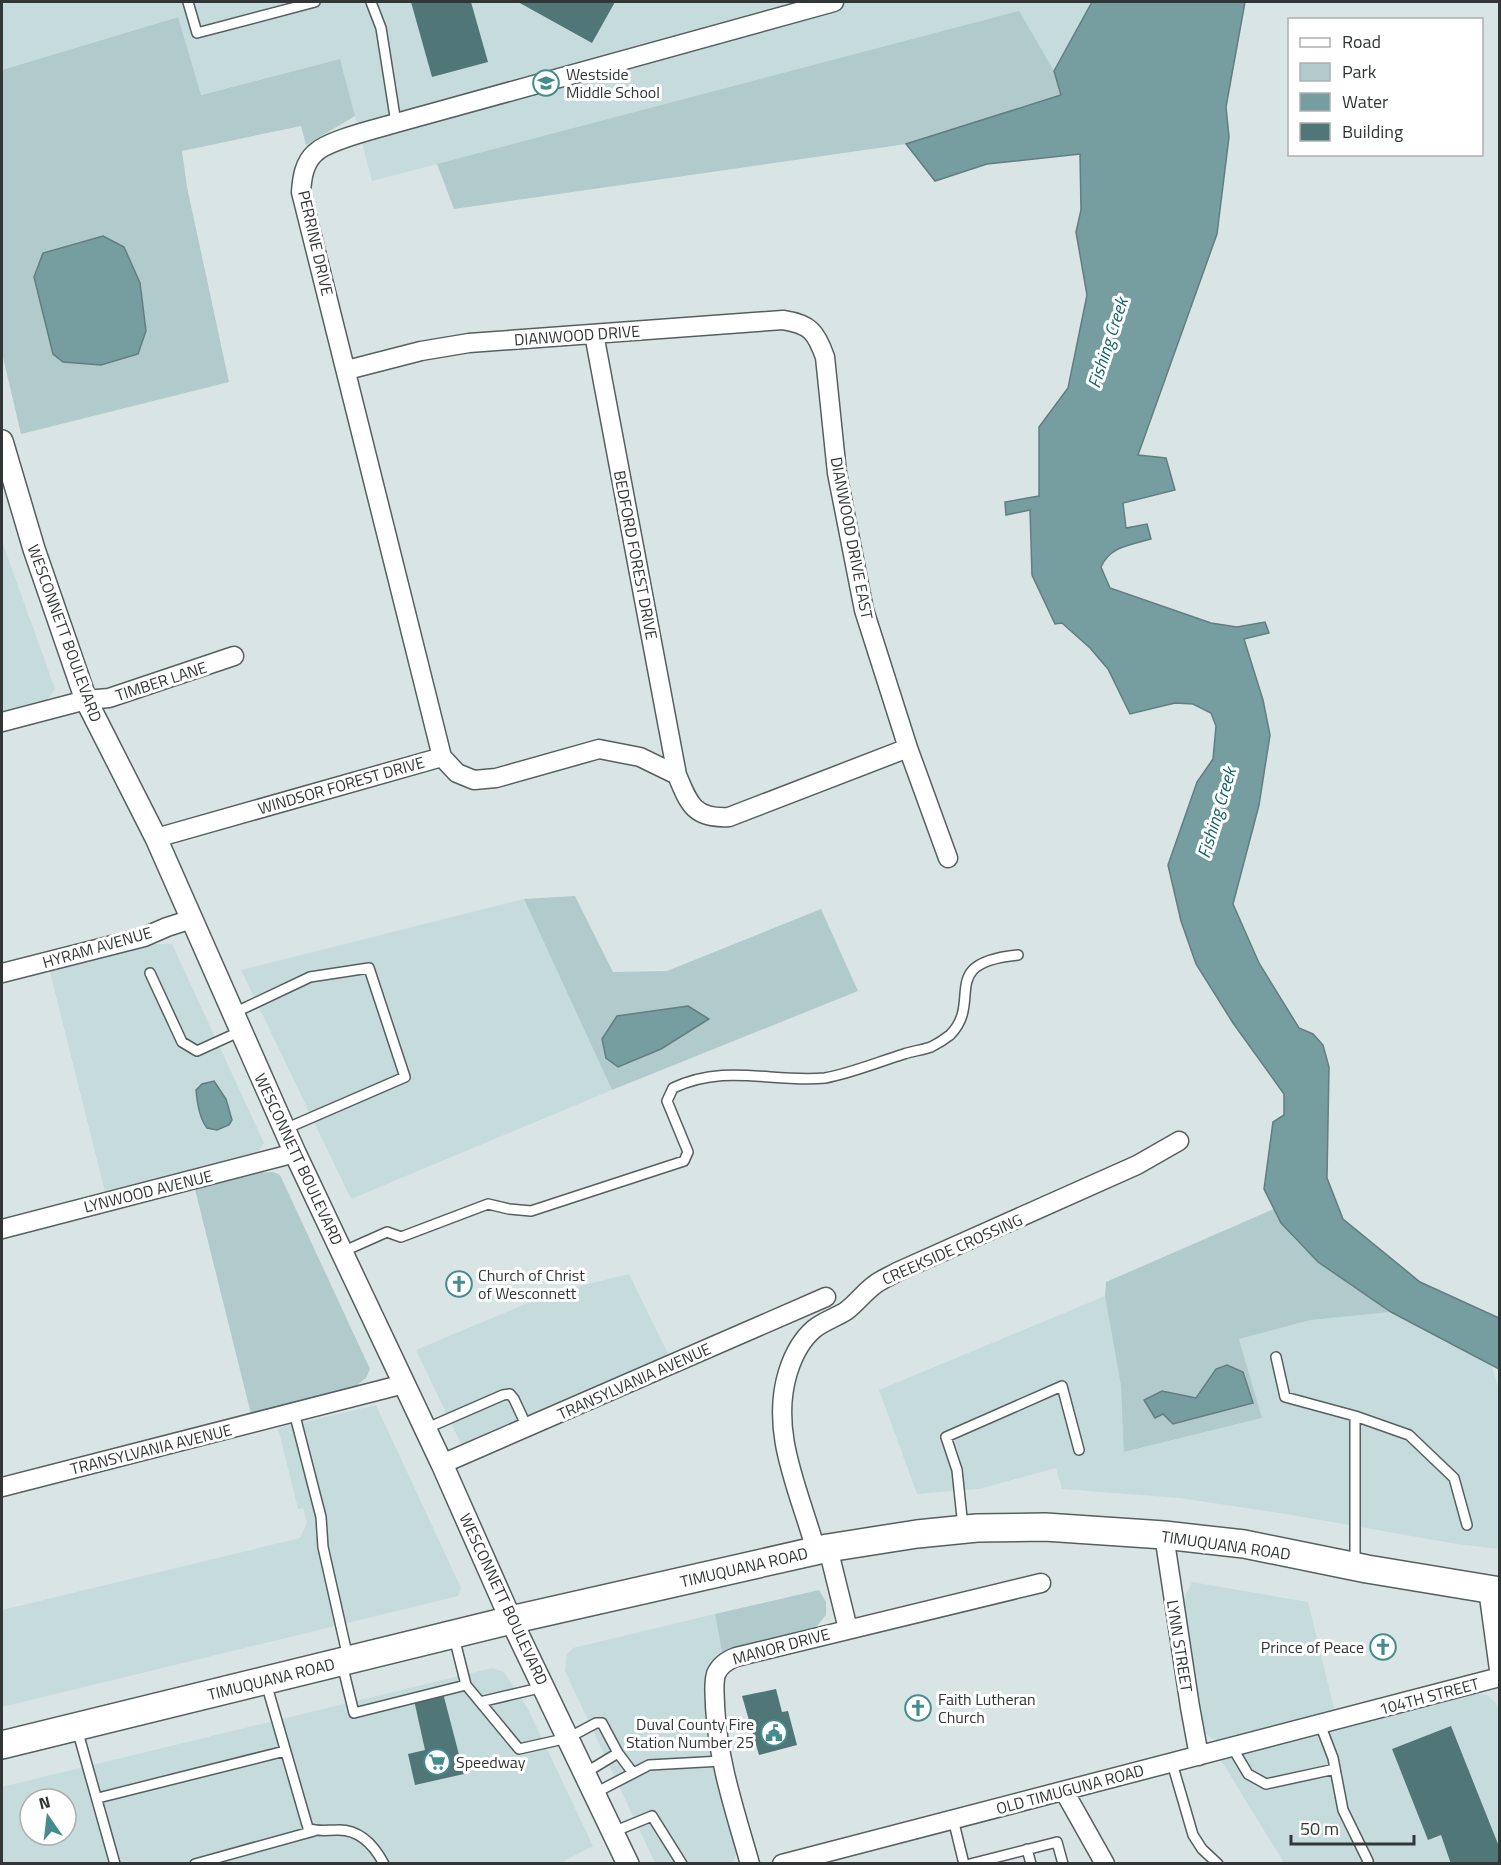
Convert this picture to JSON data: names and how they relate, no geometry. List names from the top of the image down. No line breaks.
{"streets":{"main road":["TIMUQUANA ROAD"],"street":["PERRINE DRIVE","DIANWOOD DRIVE","DIANWOOD DRIVE EAST","BEDFORD FOREST DRIVE","WESCONNETT BOULEVARD","TIMBER LANE","WINDSOR FOREST DRIVE","HYRAM AVENUE","LYNWOOD AVENUE","CREEKSIDE CROSSING","TRANSYLVANIA AVENUE","MANOR DRIVE","LYNN STREET","104TH STREET","OLD TIMUGUNA ROAD"]},"crossings":[["PERRINE DRIVE","DIANWOOD DRIVE"],["PERRINE DRIVE","WINDSOR FOREST DRIVE"],["DIANWOOD DRIVE","DIANWOOD DRIVE EAST"],["DIANWOOD DRIVE","BEDFORD FOREST DRIVE"],["BEDFORD FOREST DRIVE","WINDSOR FOREST DRIVE"],["WESCONNETT BOULEVARD","TIMBER LANE"],["WESCONNETT BOULEVARD","WINDSOR FOREST DRIVE"],["WESCONNETT BOULEVARD","HYRAM AVENUE"],["WESCONNETT BOULEVARD","LYNWOOD AVENUE"],["WESCONNETT BOULEVARD","TRANSYLVANIA AVENUE"],["WESCONNETT BOULEVARD","TIMUQUANA ROAD"],["CREEKSIDE CROSSING","TIMUQUANA ROAD"],["CREEKSIDE CROSSING","MANOR DRIVE"],["TIMUQUANA ROAD","LYNN STREET"],["LYNN STREET","OLD TIMUGUNA ROAD"],["104TH STREET","OLD TIMUGUNA ROAD"]],"water":["Fishing Creek"],"places":{"school or university":["Westside Middle School"],"church":["Church of Christ of Wesconnett","Prince of Peace","Faith Lutheran Church"],"public building":["Duval County Fire Station Number 25"],"supermarket":["Speedway"]},"legend":["Road","Park","Water","Building"],"scale_bar":"50 m","north":"top"}
